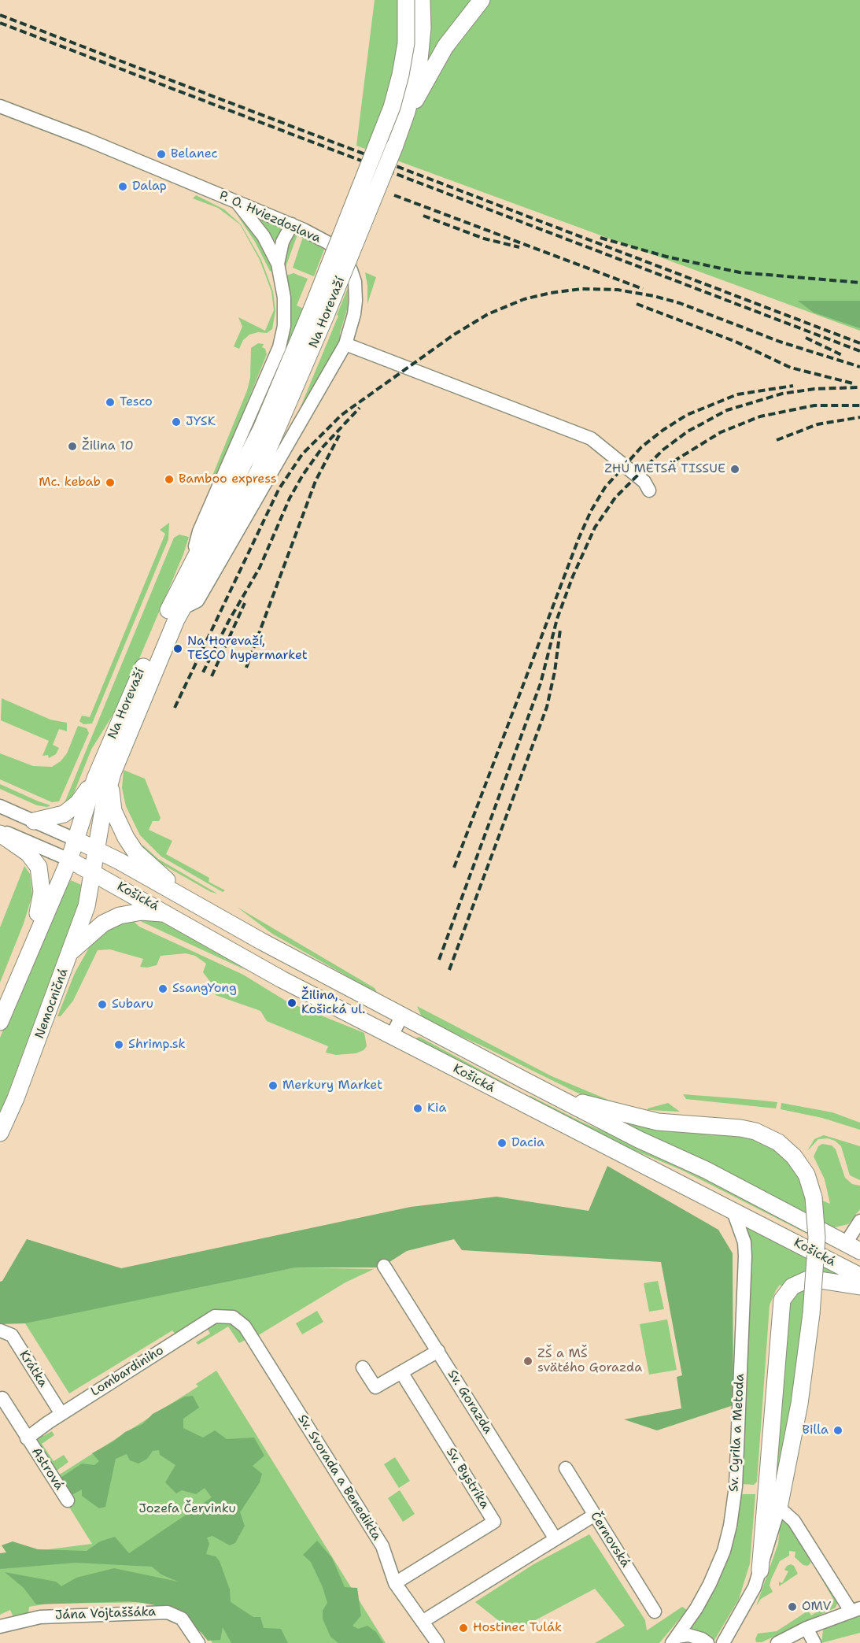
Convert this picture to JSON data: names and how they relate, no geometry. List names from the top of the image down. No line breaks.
{"streets":{"main road":["Na Horevaží","Košická","Nemocničná"],"street":["P. O. Hviezdoslava","Krátka","Lombardiniho","Sv. Gorazda","Sv. Cyrila a Metoda","Astrová","Sv. Svorada a Benedikta","Sv. Bystríka","Černovská","Jána Vojtaššáka"]},"crossings":[["P. O. Hviezdoslava","Na Horevaží"],["Na Horevaží","Košická"],["Na Horevaží","Nemocničná"],["Košická","Nemocničná"],["Košická","Sv. Cyrila a Metoda"],["Krátka","Lombardiniho"],["Lombardiniho","Astrová"],["Lombardiniho","Sv. Svorada a Benedikta"],["Sv. Svorada a Benedikta","Sv. Bystríka"]],"parks":["Jozefa Červinku"],"places":["Belanec","Dalap","Tesco","JYSK","Žilina 10","ZHÚ METSÄ TISSUE","Bamboo express","Mc. kebab","Na Horevaží, TESCO hypermarket","SsangYong","Žilina, Košická ul.","Subaru","Shrimp.sk","Merkury Market","Kia","Dacia","ZŠ a MŠ svätého Gorazda","Billa","OMV","Hostinec Tulák"]}
